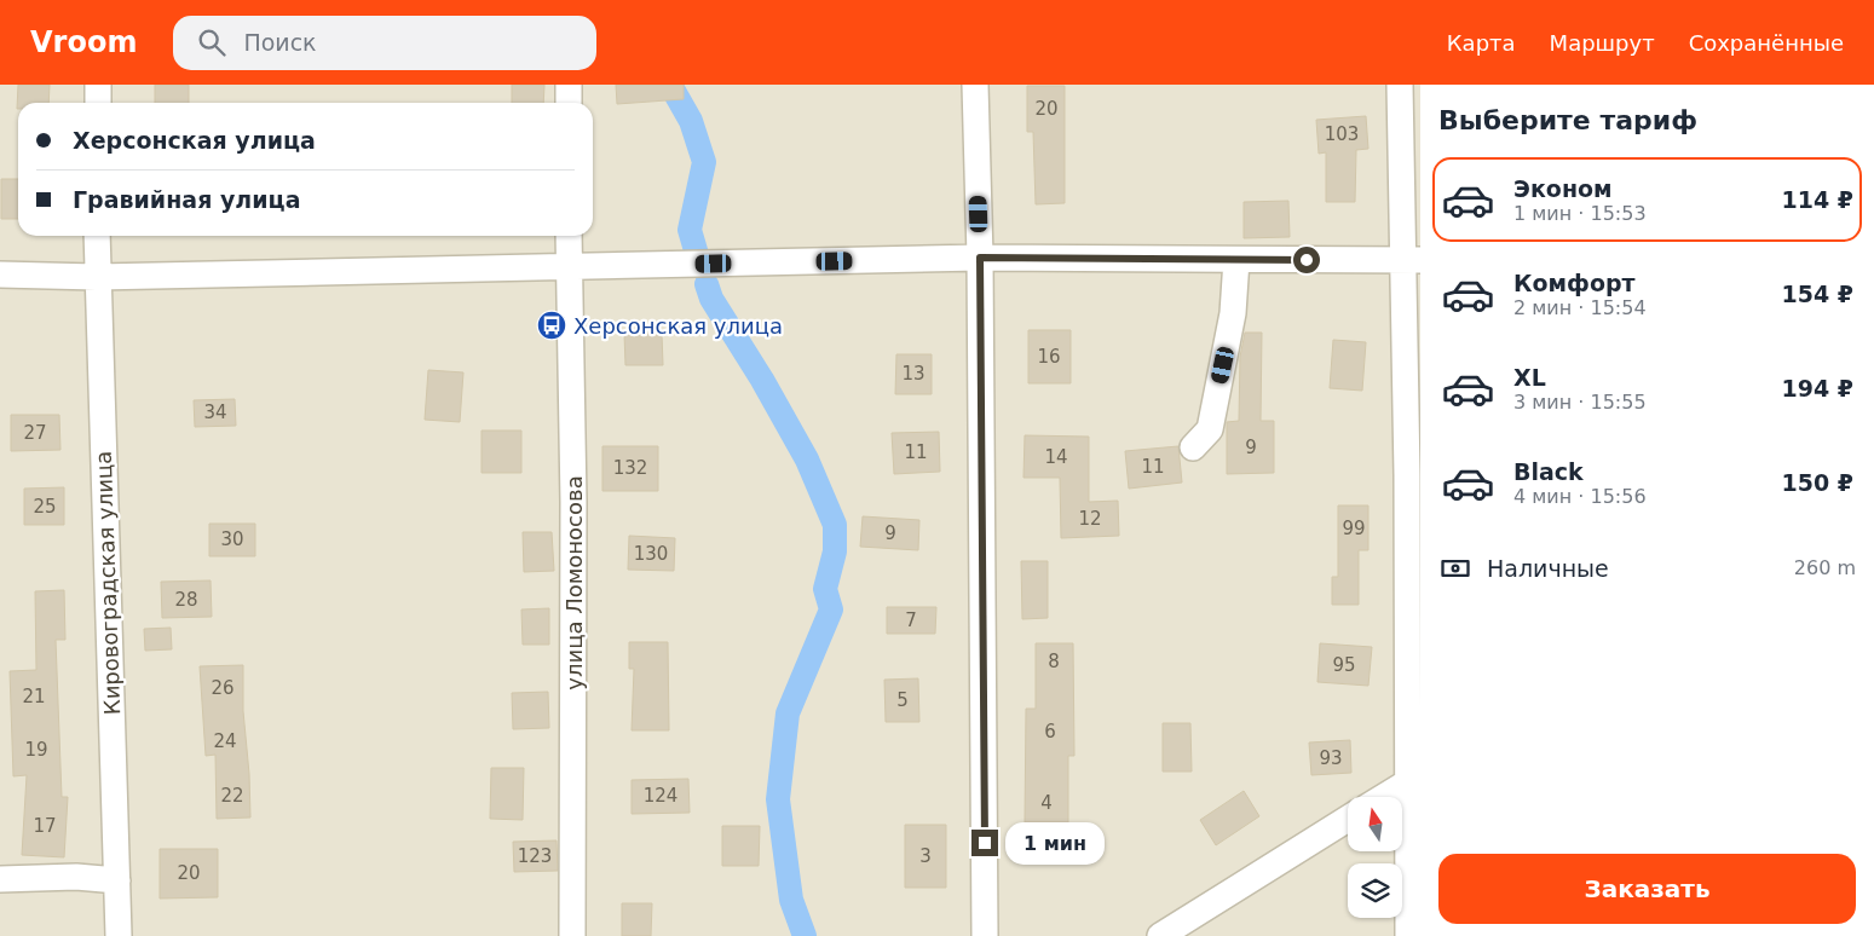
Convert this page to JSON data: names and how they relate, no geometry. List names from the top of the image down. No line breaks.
{"streets":{"street":["Кировоградская улица","улица Ломоносова"]},"places":{"bus stop":["Херсонская улица"]},"house_numbers":["20","103","16","13","34","27","9","11","14","11","132","25","12","99","9","30","130","28","7","8","95","26","21","5","6","24","19","93","22","124","4","17","123","3","20"],"north":"top","page":{"header":"Vroom","search":"Поиск","nav":["Карта","Маршрут","Сохранённые"],"heading":"Выберите тариф","banner":["Херсонская улица","Гравийная улица"],"list":[{"name":"Эконом","note":"1 мин · 15:53","value":"114 ₽"},{"name":"Комфорт","note":"2 мин · 15:54","value":"154 ₽"},{"name":"XL","note":"3 мин · 15:55","value":"194 ₽"},{"name":"Black","note":"4 мин · 15:56","value":"150 ₽"}],"pay":["Наличные","260 m"],"bubble":"1 мин","buttons":"Заказать"}}
